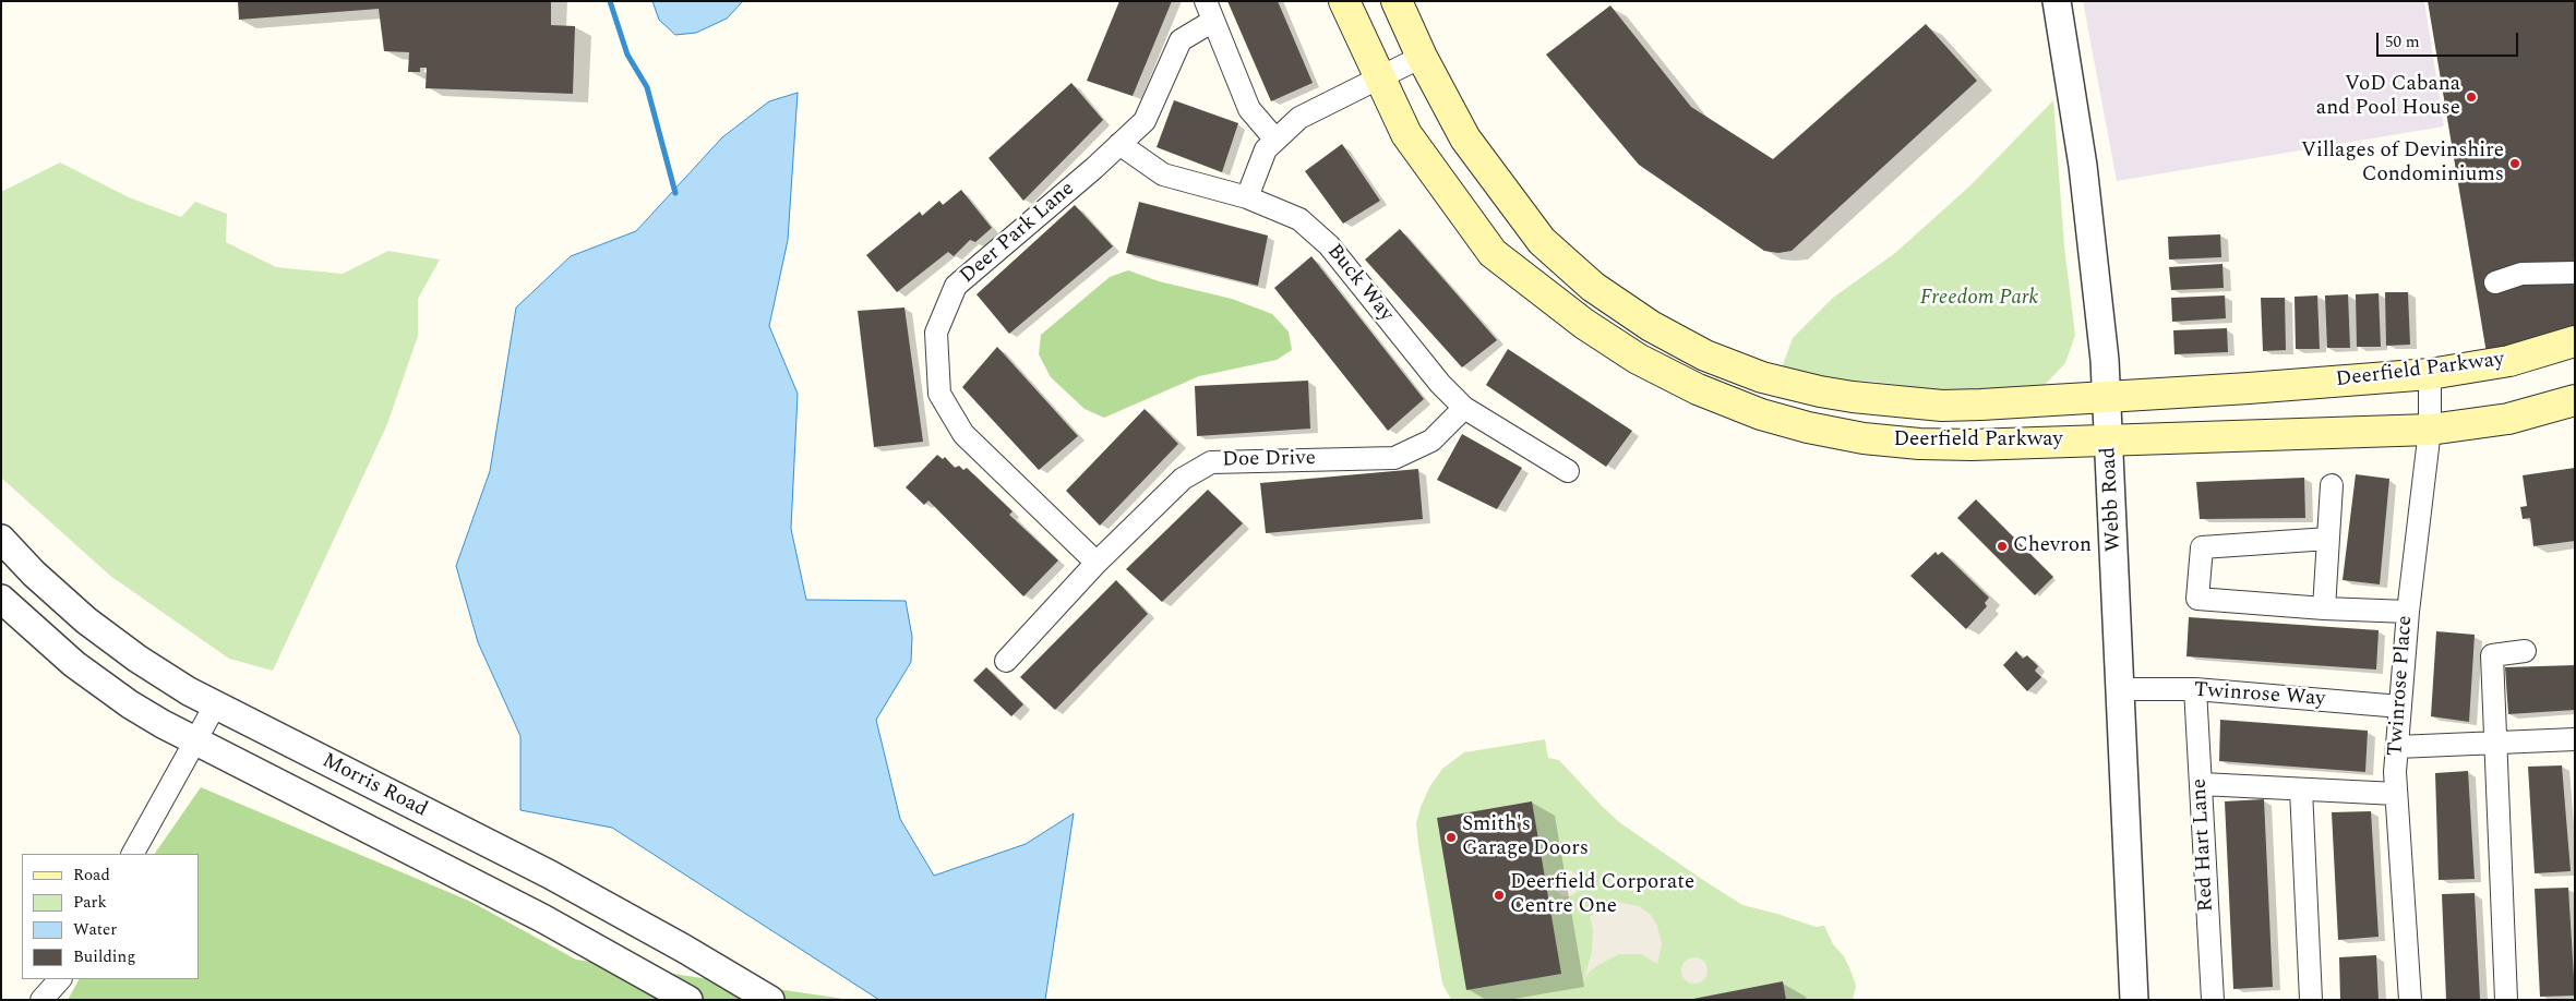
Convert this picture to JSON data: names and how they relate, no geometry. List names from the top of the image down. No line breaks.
{"streets":{"main road":["Deerfield Parkway"],"street":["Deer Park Lane","Buck Way","Doe Drive","Webb Road","Twinrose Place","Twinrose Way","Morris Road","Red Hart Lane"]},"crossings":[["Deer Park Lane","Buck Way"],["Deer Park Lane","Doe Drive"],["Buck Way","Doe Drive"],["Deerfield Parkway","Webb Road"],["Deerfield Parkway","Twinrose Place"],["Webb Road","Twinrose Way"],["Twinrose Place","Twinrose Way"],["Twinrose Way","Red Hart Lane"]],"parks":["Freedom Park"],"places":["VoD Cabana and Pool House","Villages of Devinshire Condominiums","Chevron","Smith's Garage Doors","Deerfield Corporate Centre One"],"legend":["Road","Park","Water","Building"],"scale_bar":"50 m"}
